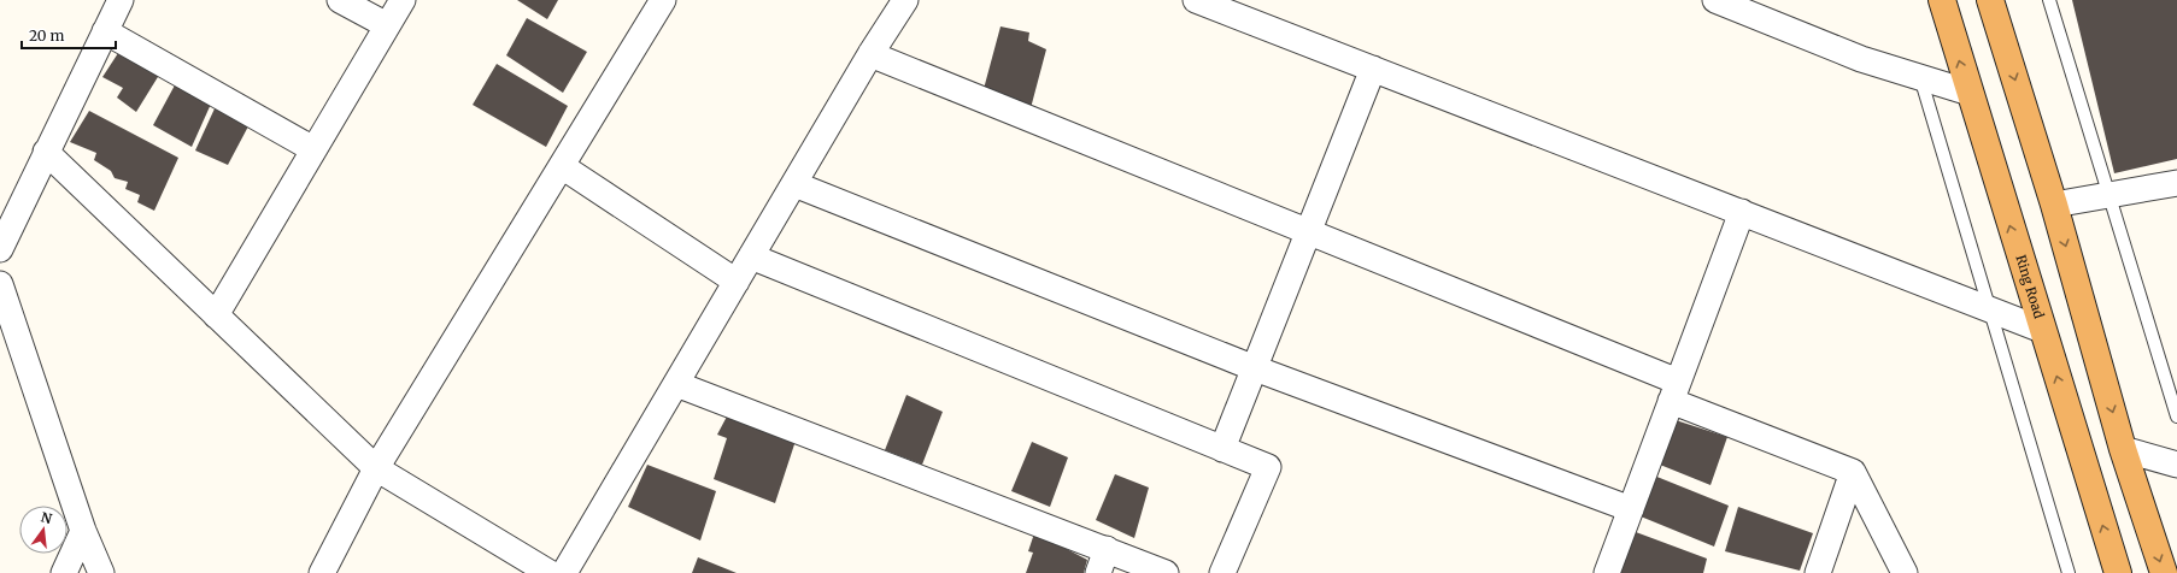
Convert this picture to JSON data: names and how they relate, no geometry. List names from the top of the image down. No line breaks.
{"streets":{"highway":["Ring Road"]},"scale_bar":"20 m","north":"top"}
